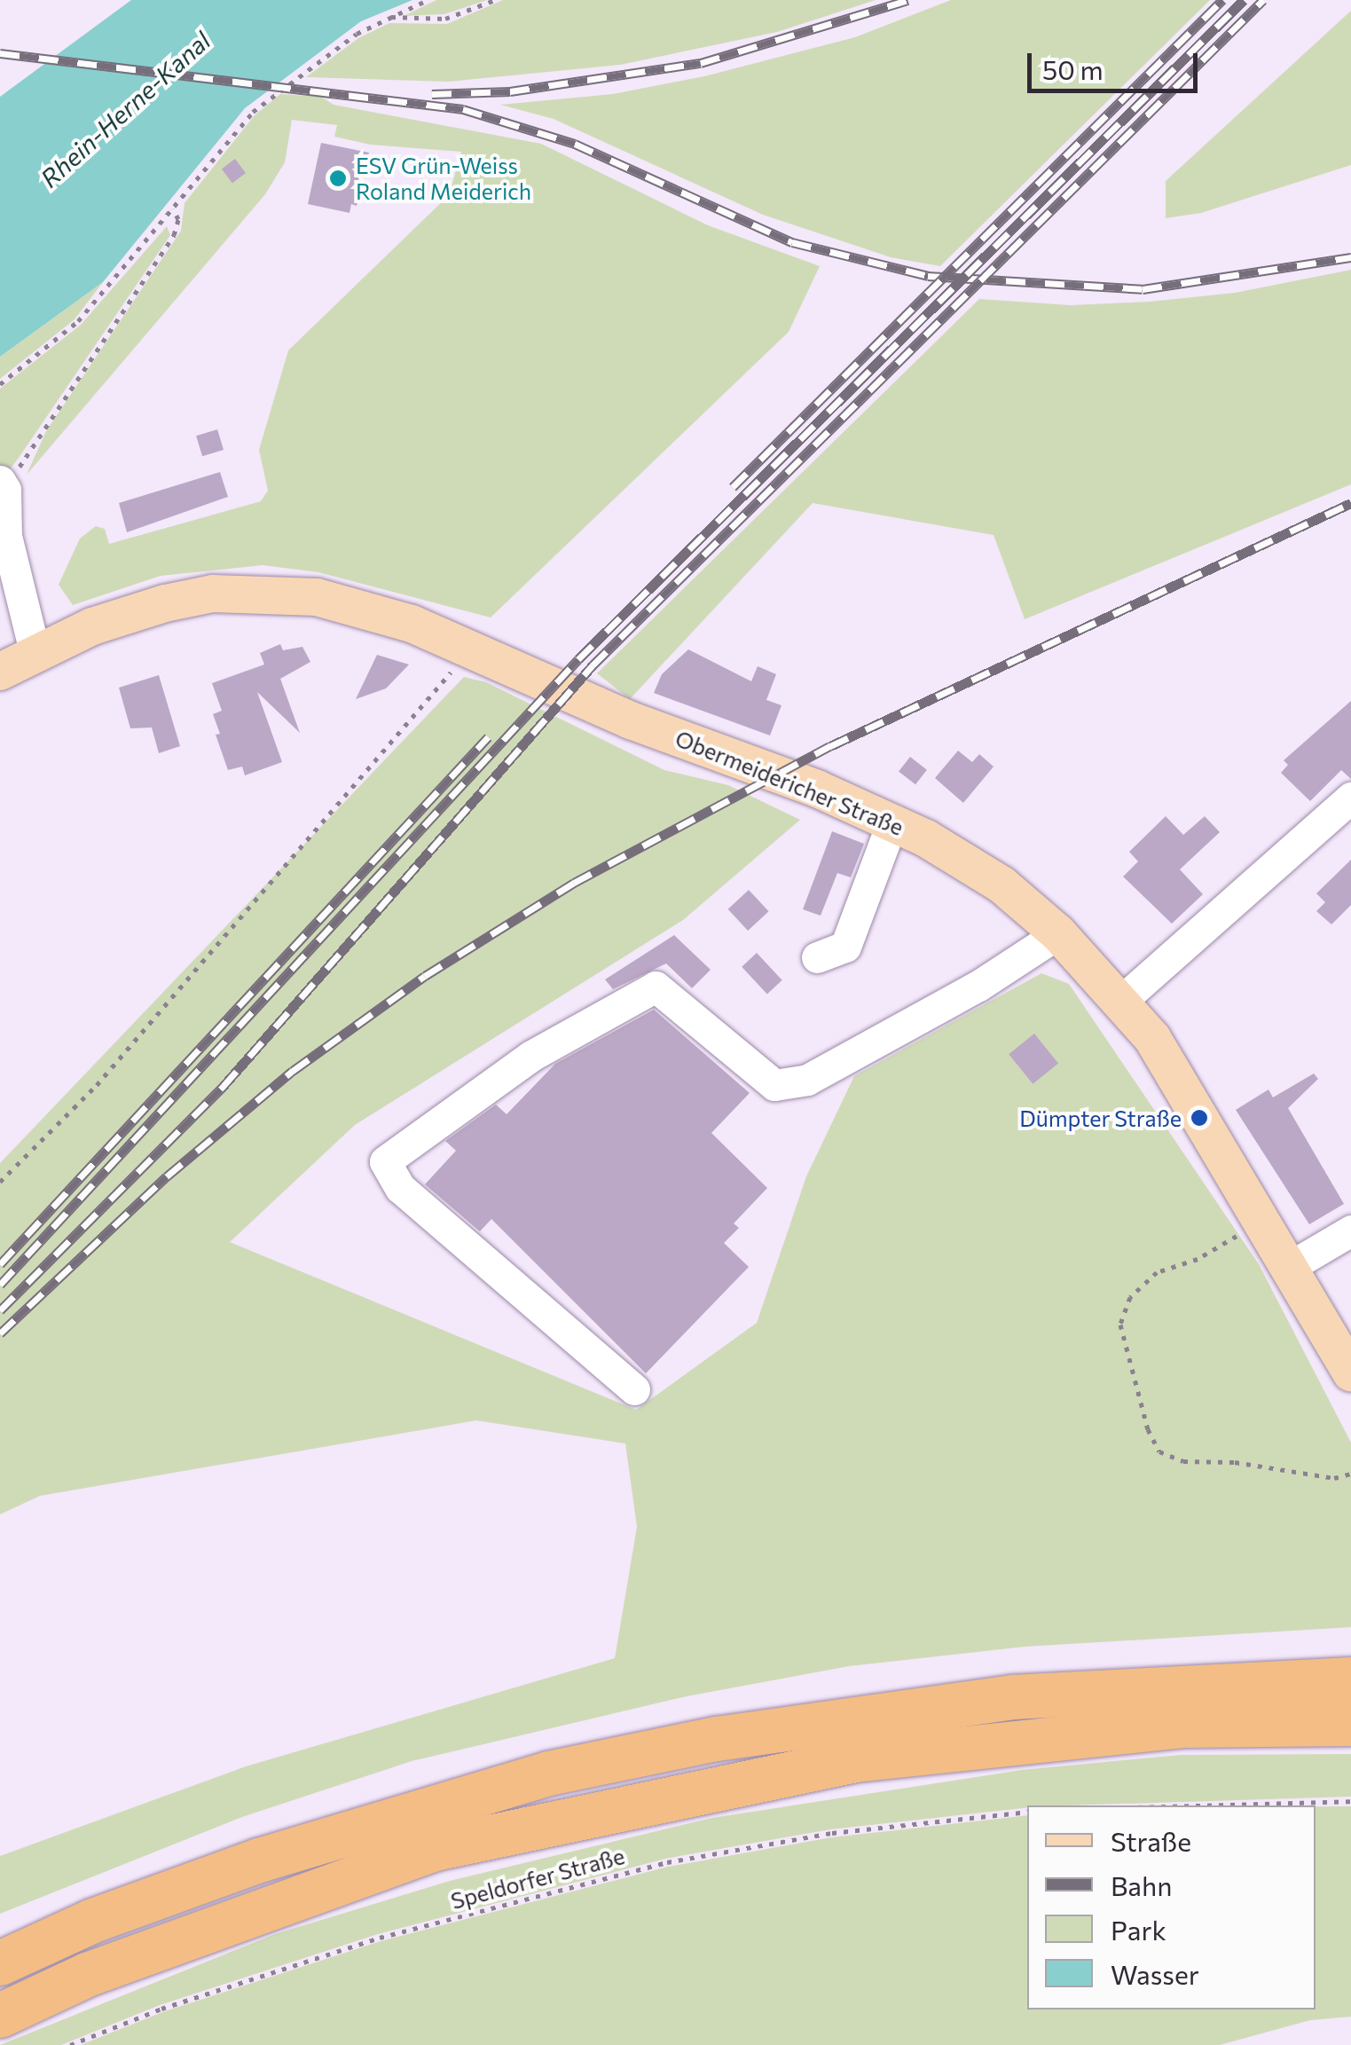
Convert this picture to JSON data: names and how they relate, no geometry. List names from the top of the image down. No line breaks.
{"streets":{"main road":["Obermeidericher Straße"],"path":["Speldorfer Straße"]},"water":["Rhein-Herne-Kanal"],"places":["ESV Grün-Weiss Roland Meiderich","Dümpter Straße"],"legend":["Straße","Bahn","Park","Wasser"],"scale_bar":"50 m"}
